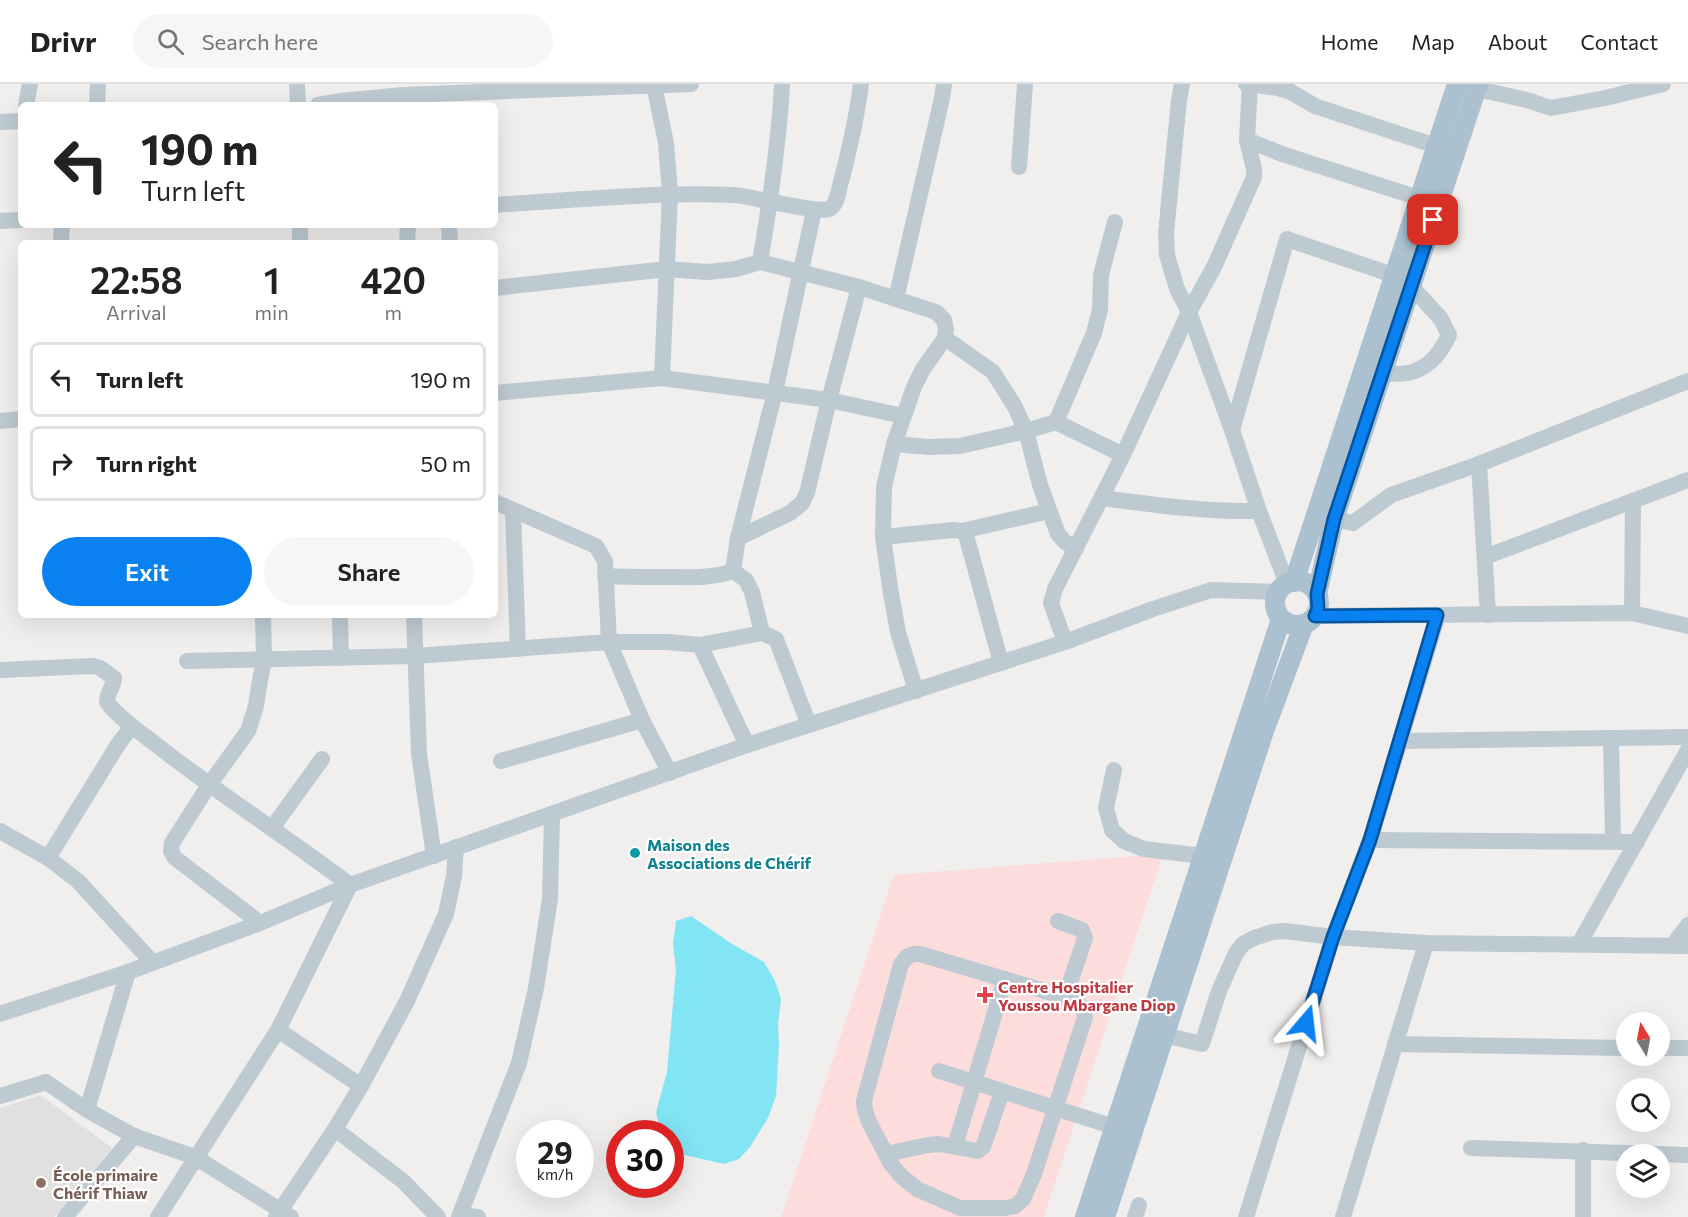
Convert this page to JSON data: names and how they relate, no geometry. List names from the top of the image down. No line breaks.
{"places":{"other":["Maison des Associations de Chérif","École primaire Chérif Thiaw"],"health":["Centre Hospitalier Youssou Mbargane Diop"]},"north":"top","page":{"header":"Drivr","search":"Search here","nav":["Home","Map","About","Contact"],"turn":["190 m","Turn left"],"eta":["22:58","Arrival","1","min","420","m"],"list":[{"name":"Turn left","value":"190 m"},{"name":"Turn right","value":"50 m"}],"buttons":["Exit","Share"],"speed":"29 km/h","limit":"30"}}
